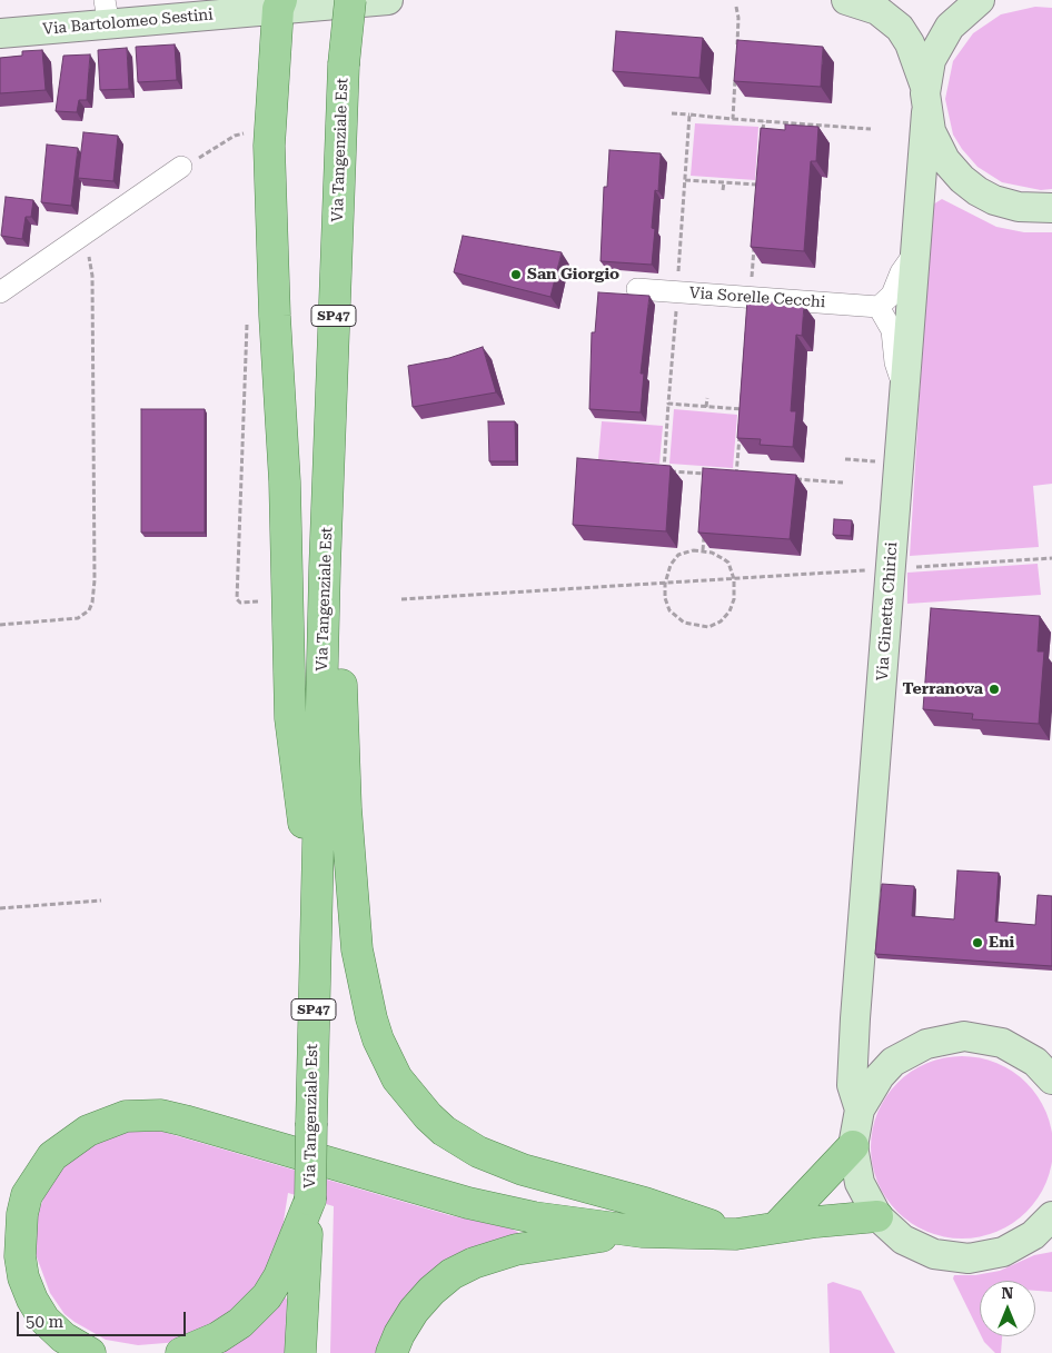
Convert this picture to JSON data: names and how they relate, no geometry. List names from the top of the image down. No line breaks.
{"streets":{"main road":["Via Bartolomeo Sestini","Via Tangenziale Est","SP47","Via Ginetta Chirici"],"street":["Via Sorelle Cecchi"]},"crossings":[["Via Bartolomeo Sestini","Via Tangenziale Est"]],"places":["San Giorgio","Terranova","Eni"],"scale_bar":"50 m","north":"top"}
